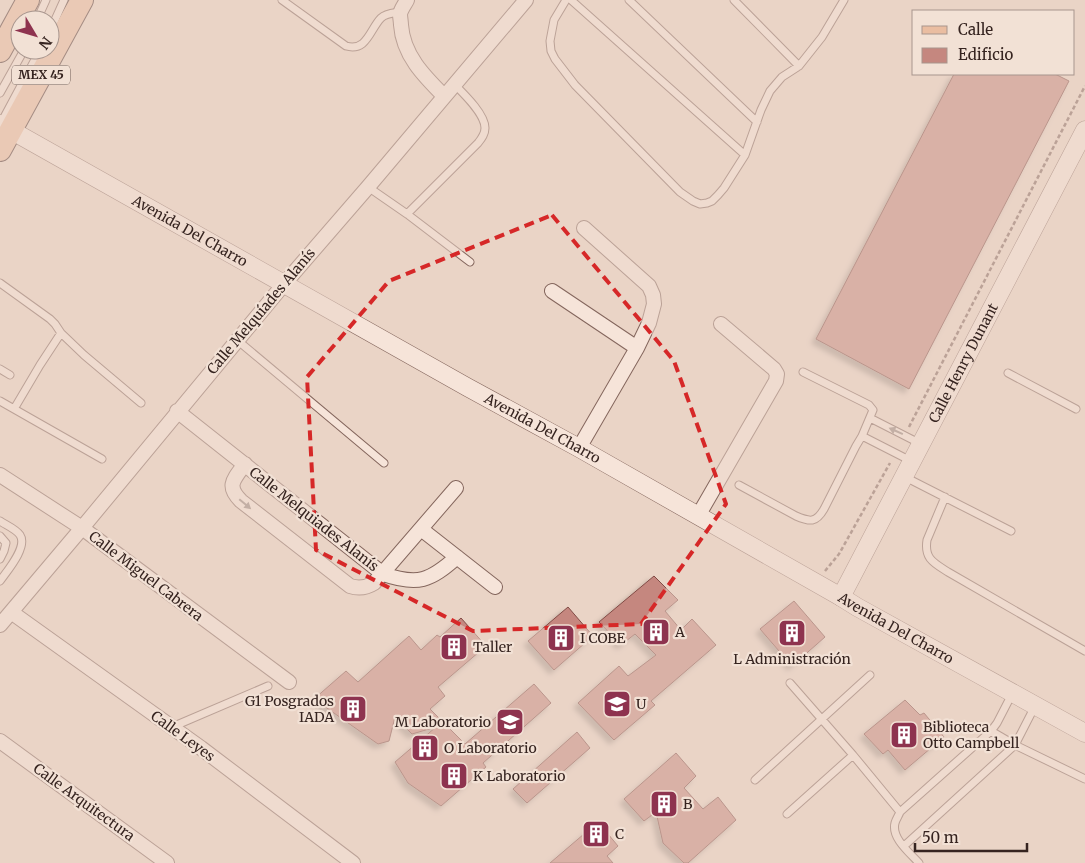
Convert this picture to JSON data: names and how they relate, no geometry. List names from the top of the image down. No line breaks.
{"streets":{"main road":["MEX 45"],"street":["Avenida Del Charro","Calle Melquíades Alanís","Calle Henry Dunant","Calle Melquiades Alanís","Calle Miguel Cabrera","Calle Leyes","Calle Arquitectura"]},"crossings":[["MEX 45","Avenida Del Charro"],["Avenida Del Charro","Calle Melquíades Alanís"],["Avenida Del Charro","Calle Henry Dunant"],["Calle Melquíades Alanís","Calle Melquiades Alanís"],["Calle Melquíades Alanís","Calle Miguel Cabrera"],["Calle Melquíades Alanís","Calle Leyes"]],"places":{"building":["A","L Administración","I COBE","Taller","G1 Posgrados IADA","Biblioteca Otto Campbell","O Laboratorio","K Laboratorio","B","C"],"school or university":["U","M Laboratorio"]},"legend":["Calle","Edificio"],"scale_bar":"50 m","north":"bottom right"}
